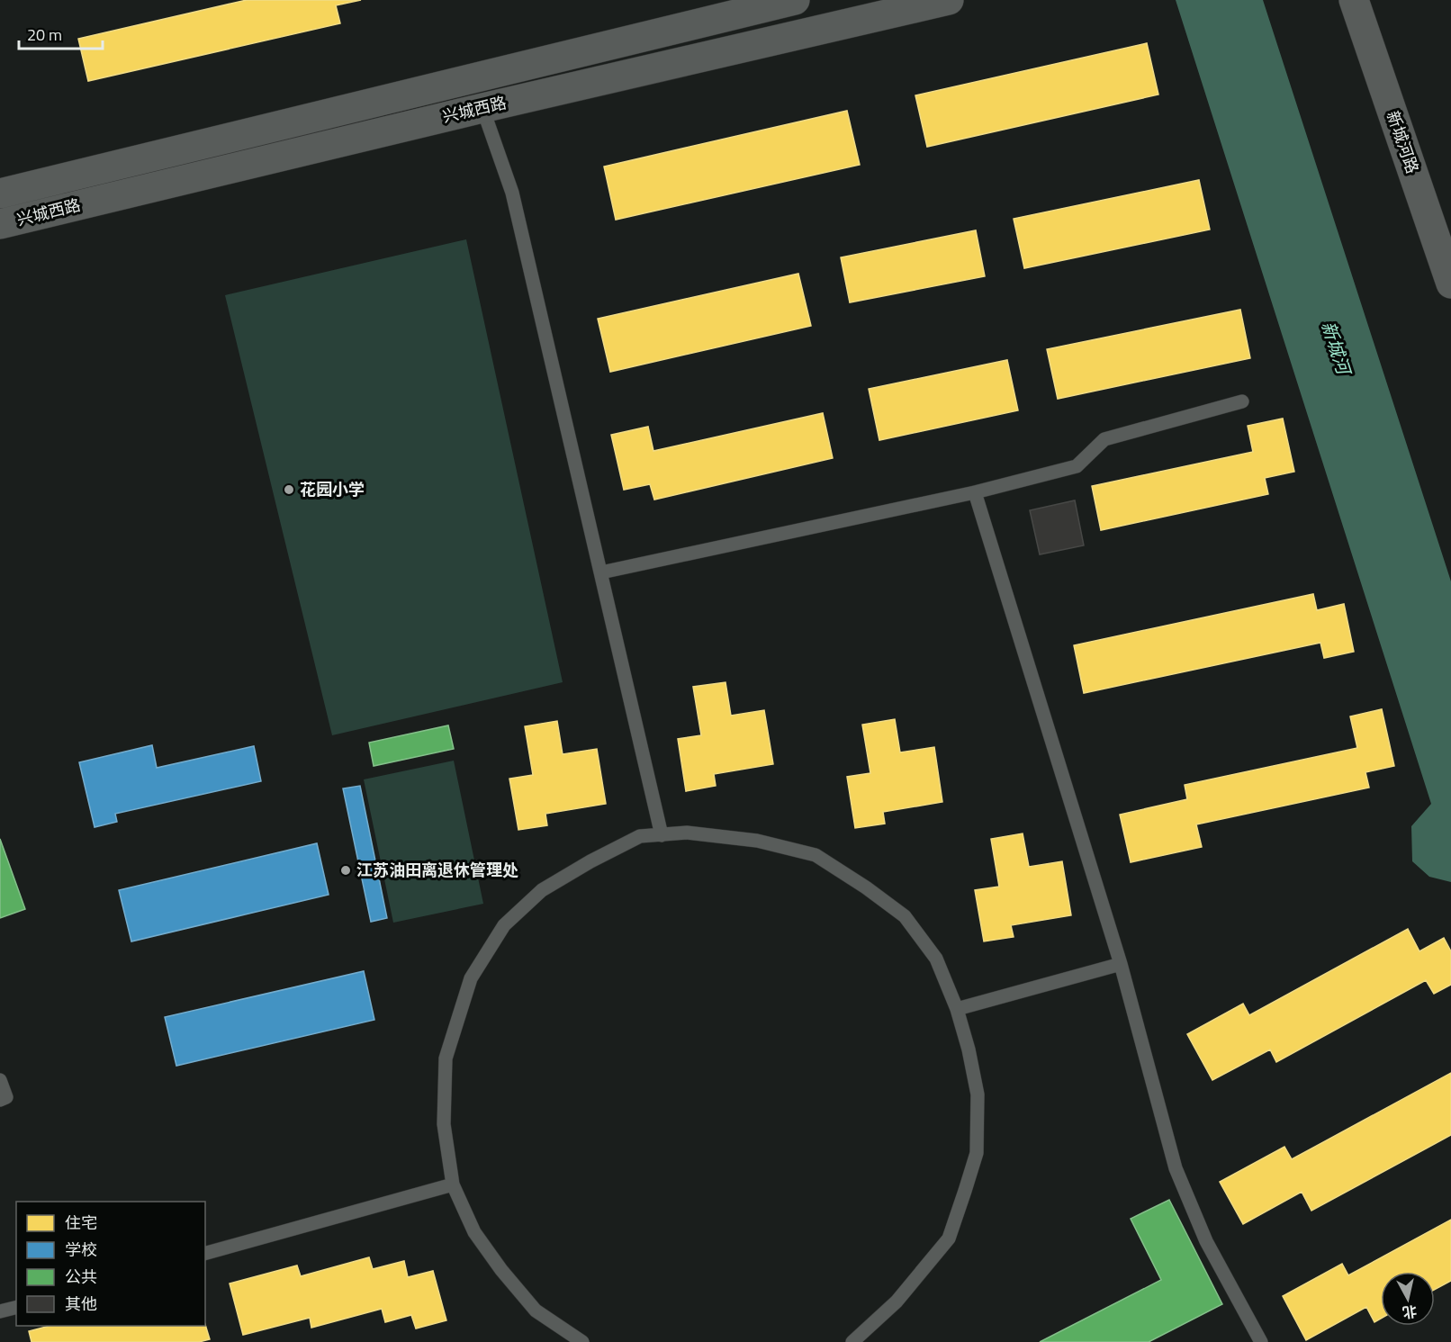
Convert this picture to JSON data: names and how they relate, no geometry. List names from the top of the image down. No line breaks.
{"streets":{"street":["兴城西路","新城河路"]},"water":["新城河"],"places":["花园小学","江苏油田离退休管理处"],"legend":["住宅","学校","公共","其他"],"scale_bar":"20 m","north":"bottom"}
